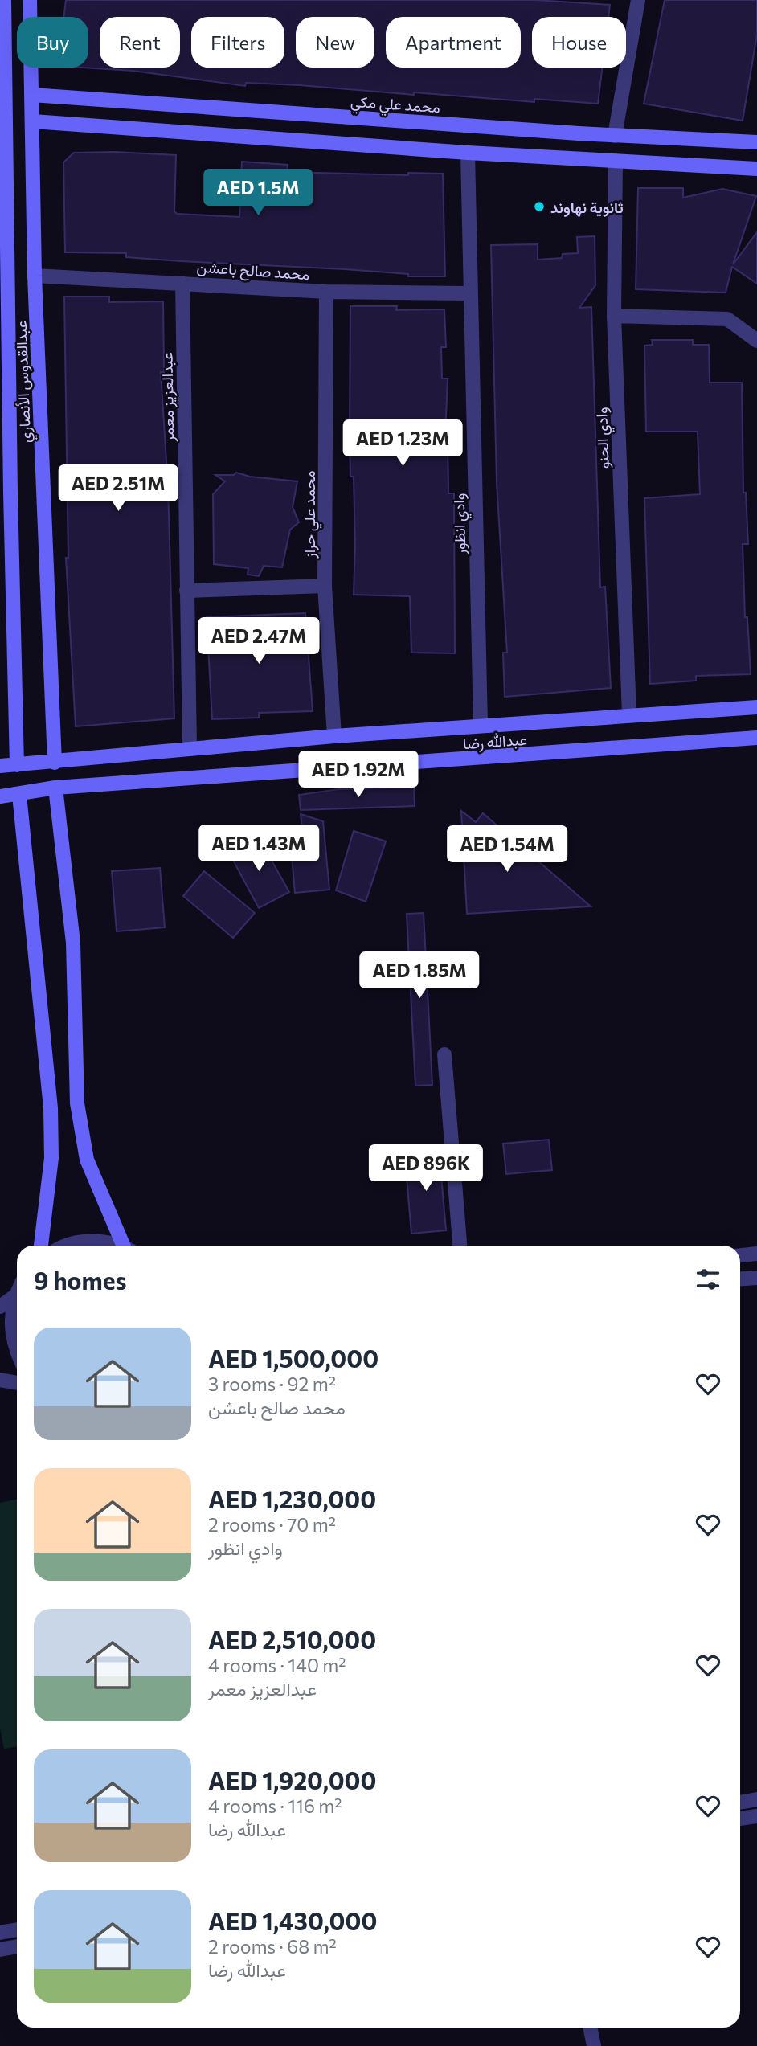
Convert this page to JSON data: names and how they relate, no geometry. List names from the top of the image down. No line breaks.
{"streets":{"street":["محمد علي مكي","محمد صالح باعشن","عبدالقدوس الأنصاري","عبدالعزيز معمر","وادي الحنو","محمد علي حراز","وادي انظور","عبدالله رضا"]},"crossings":[["محمد علي مكي","عبدالقدوس الأنصاري"],["محمد صالح باعشن","عبدالقدوس الأنصاري"],["محمد صالح باعشن","عبدالعزيز معمر"],["محمد صالح باعشن","محمد علي حراز"],["محمد صالح باعشن","وادي انظور"],["عبدالقدوس الأنصاري","عبدالله رضا"],["عبدالعزيز معمر","عبدالله رضا"],["وادي الحنو","عبدالله رضا"],["محمد علي حراز","عبدالله رضا"],["وادي انظور","عبدالله رضا"]],"places":["ثانوية نهاوند"],"page":{"chip":["Buy","Rent","Filters","New","Apartment","House"],"price":["AED 1.5M","AED 1.23M","AED 2.51M","AED 2.47M","AED 1.92M","AED 1.43M","AED 1.54M","AED 1.85M","AED 896K"],"heading":"9 homes","list":[{"name":"AED 1,500,000","note":"3 rooms · 92 m² · محمد صالح باعشن"},{"name":"AED 1,230,000","note":"2 rooms · 70 m² · وادي انظور"},{"name":"AED 2,510,000","note":"4 rooms · 140 m² · عبدالعزيز معمر"},{"name":"AED 1,920,000","note":"4 rooms · 116 m² · عبدالله رضا"},{"name":"AED 1,430,000","note":"2 rooms · 68 m² · عبدالله رضا"}]}}
